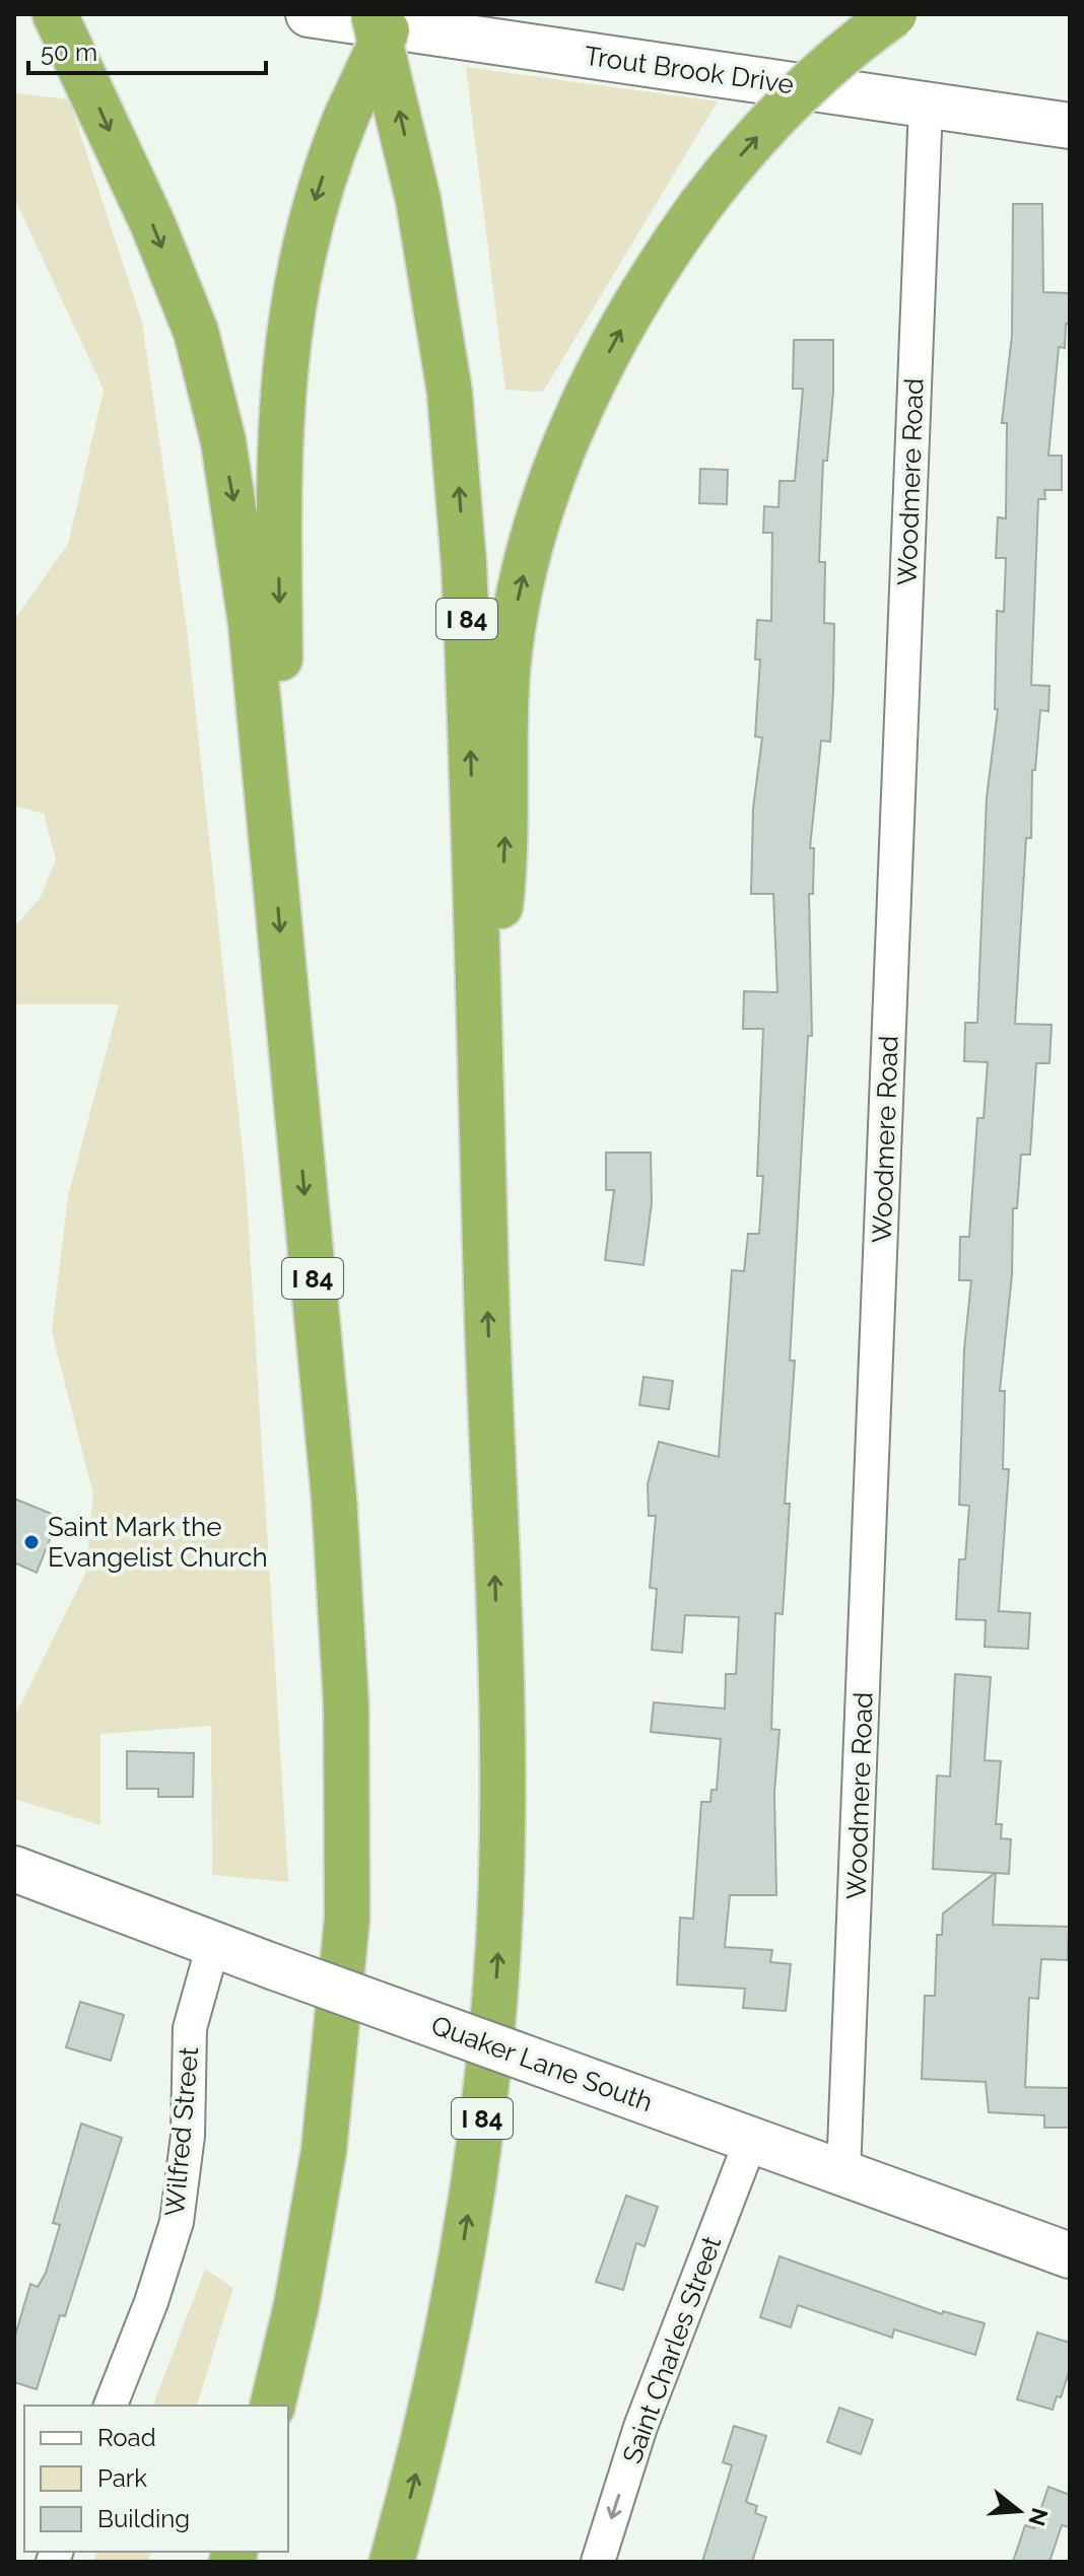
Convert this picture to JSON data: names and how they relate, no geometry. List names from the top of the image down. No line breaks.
{"streets":{"highway":["I 84"],"main road":["Trout Brook Drive","Quaker Lane South"],"street":["Woodmere Road","Wilfred Street","Saint Charles Street"]},"crossings":[["Trout Brook Drive","Woodmere Road"],["Woodmere Road","Quaker Lane South"],["Quaker Lane South","Wilfred Street"],["Quaker Lane South","Saint Charles Street"]],"one_way":["Saint Charles Street"],"places":["Saint Mark the Evangelist Church"],"legend":["Road","Park","Building"],"scale_bar":"50 m","north":"right"}
